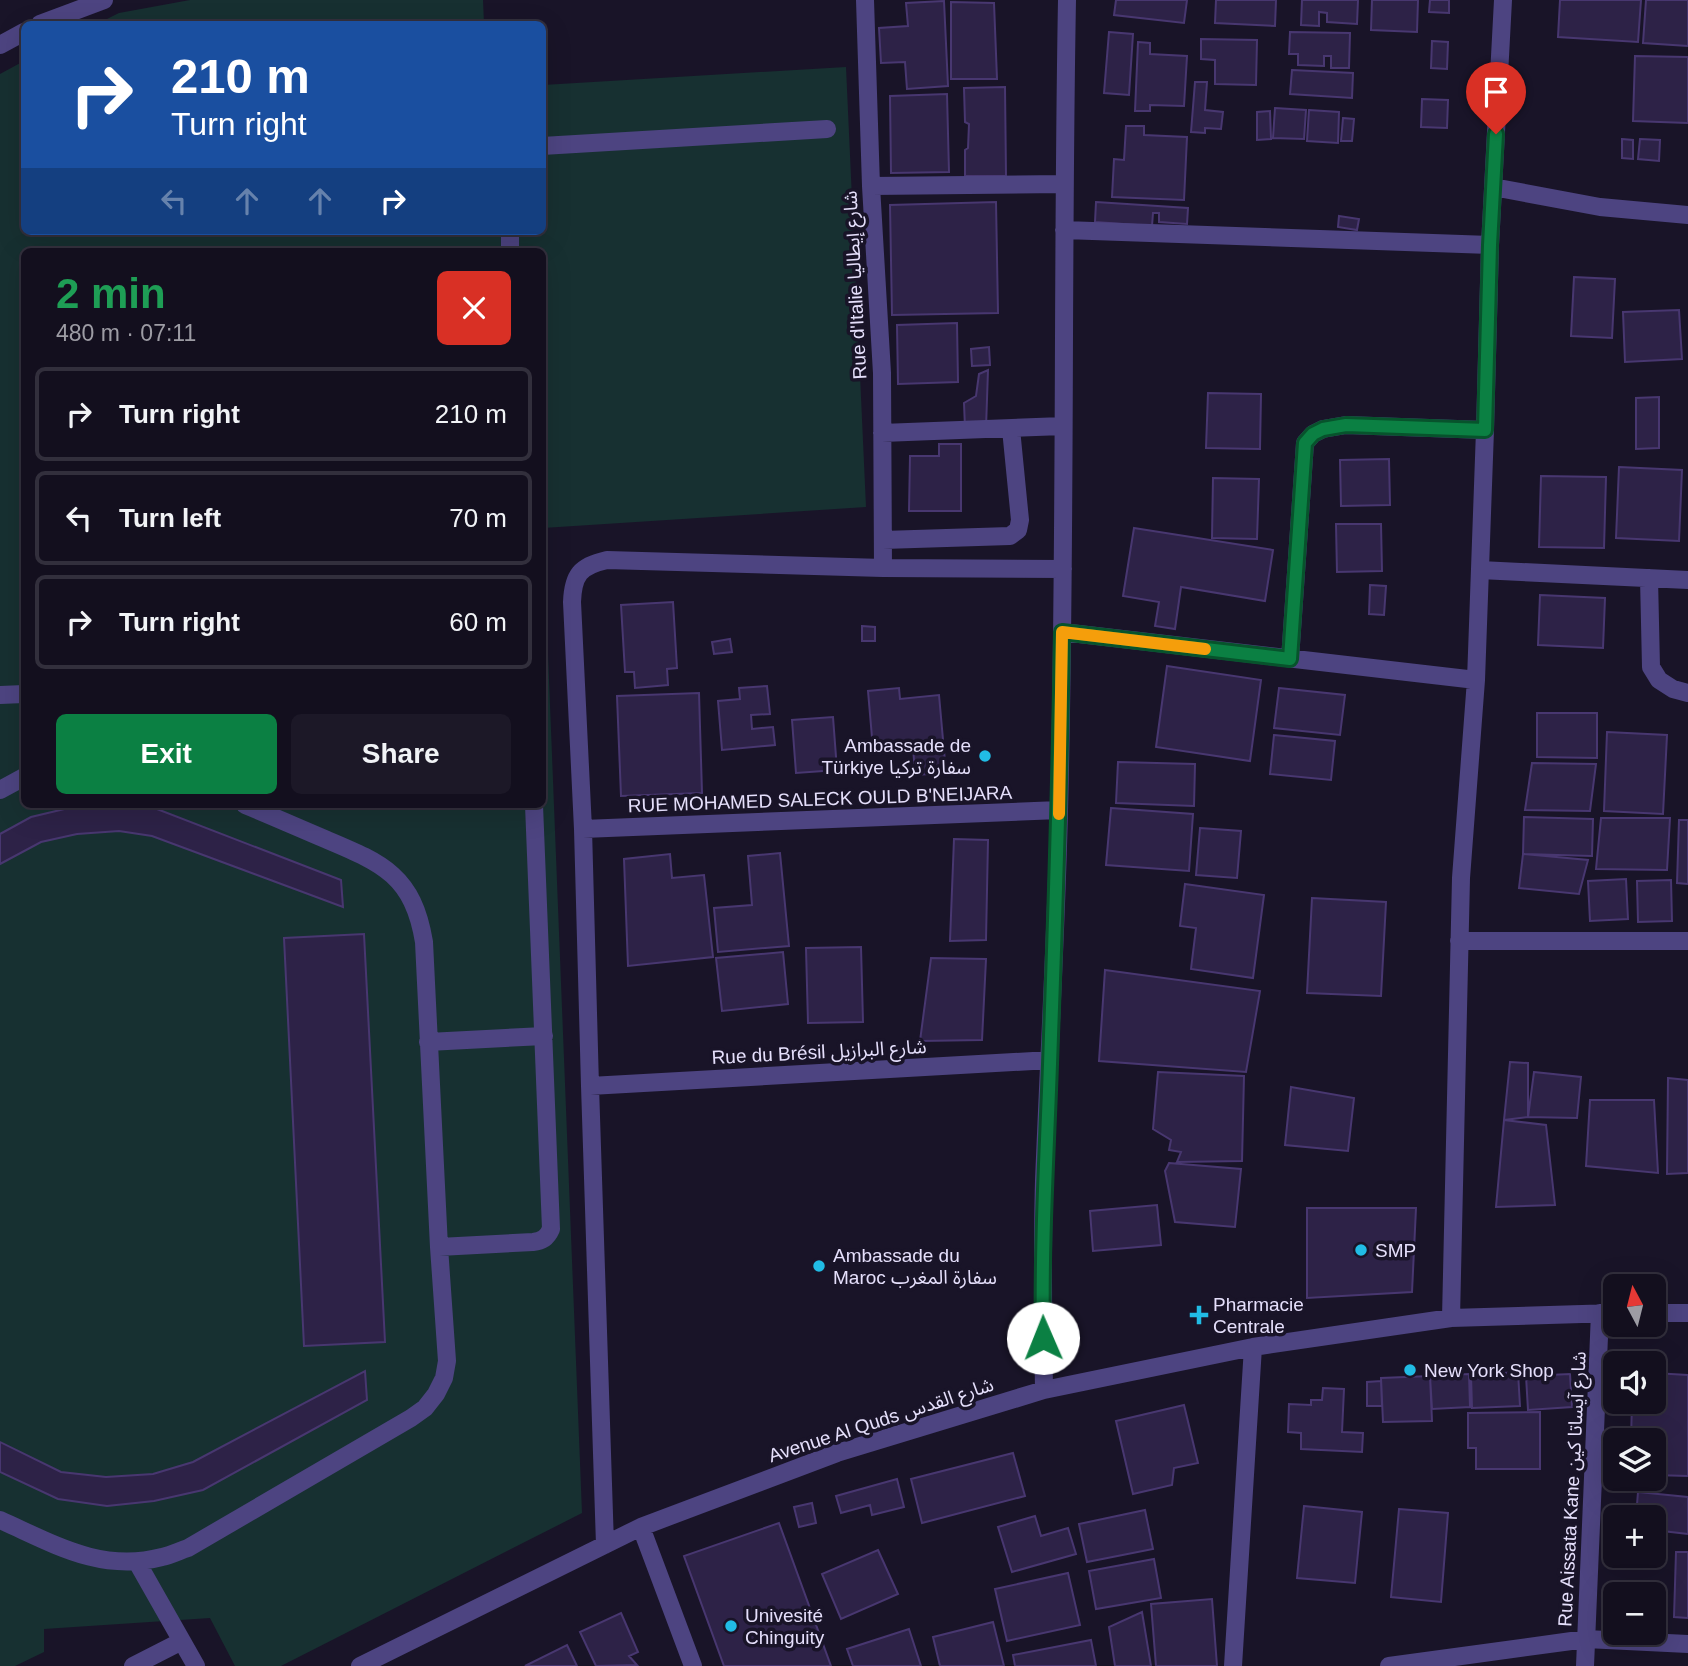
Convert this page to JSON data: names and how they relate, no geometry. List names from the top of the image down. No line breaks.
{"streets":{"street":["Rue d'Italie شارع إيطاليا","RUE MOHAMED SALECK OULD B'NEIJARA","Rue du Brésil شارع البرازيل","Avenue Al Quds شارع القدس","Rue Aissata Kane شارع آيساتا كين"]},"places":{"other":["Ambassade de Türkiye سفارة تركيا","SMP","Ambassade du Maroc سفارة المغرب","New York Shop","Univesité Chinguity"],"health":["Pharmacie Centrale"]},"north":"top","page":{"turn":["210 m","Turn right"],"heading":["2 min","480 m · 07:11"],"list":[{"name":"Turn right","value":"210 m"},{"name":"Turn left","value":"70 m"},{"name":"Turn right","value":"60 m"}],"buttons":["Exit","Share"],"map_buttons":["+","−"]}}
